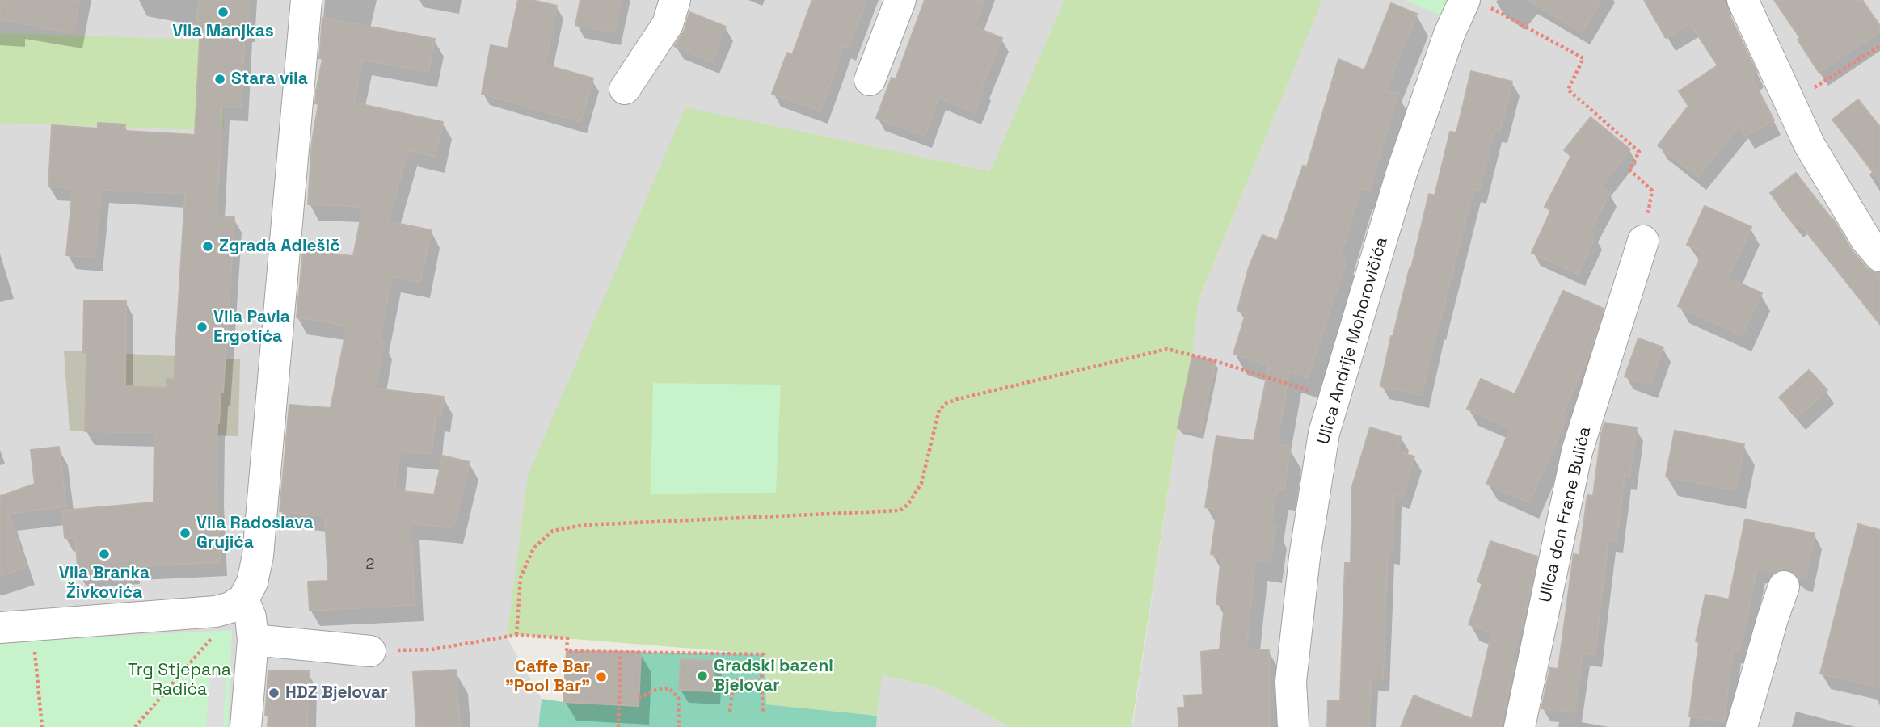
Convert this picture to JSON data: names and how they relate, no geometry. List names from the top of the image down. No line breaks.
{"streets":{"street":["Ulica Andrije Mohorovičića","Ulica don Frane Bulića"]},"parks":["Trg Stjepana Radića"],"places":["Vila Manjkas","Stara vila","Zgrada Adlešič","Vila Pavla Ergotića","Vila Radoslava Grujića","Vila Branka Živkovića","Gradski bazeni Bjelovar","Caffe Bar \"Pool Bar\"","HDZ Bjelovar"],"house_numbers":["2"]}
